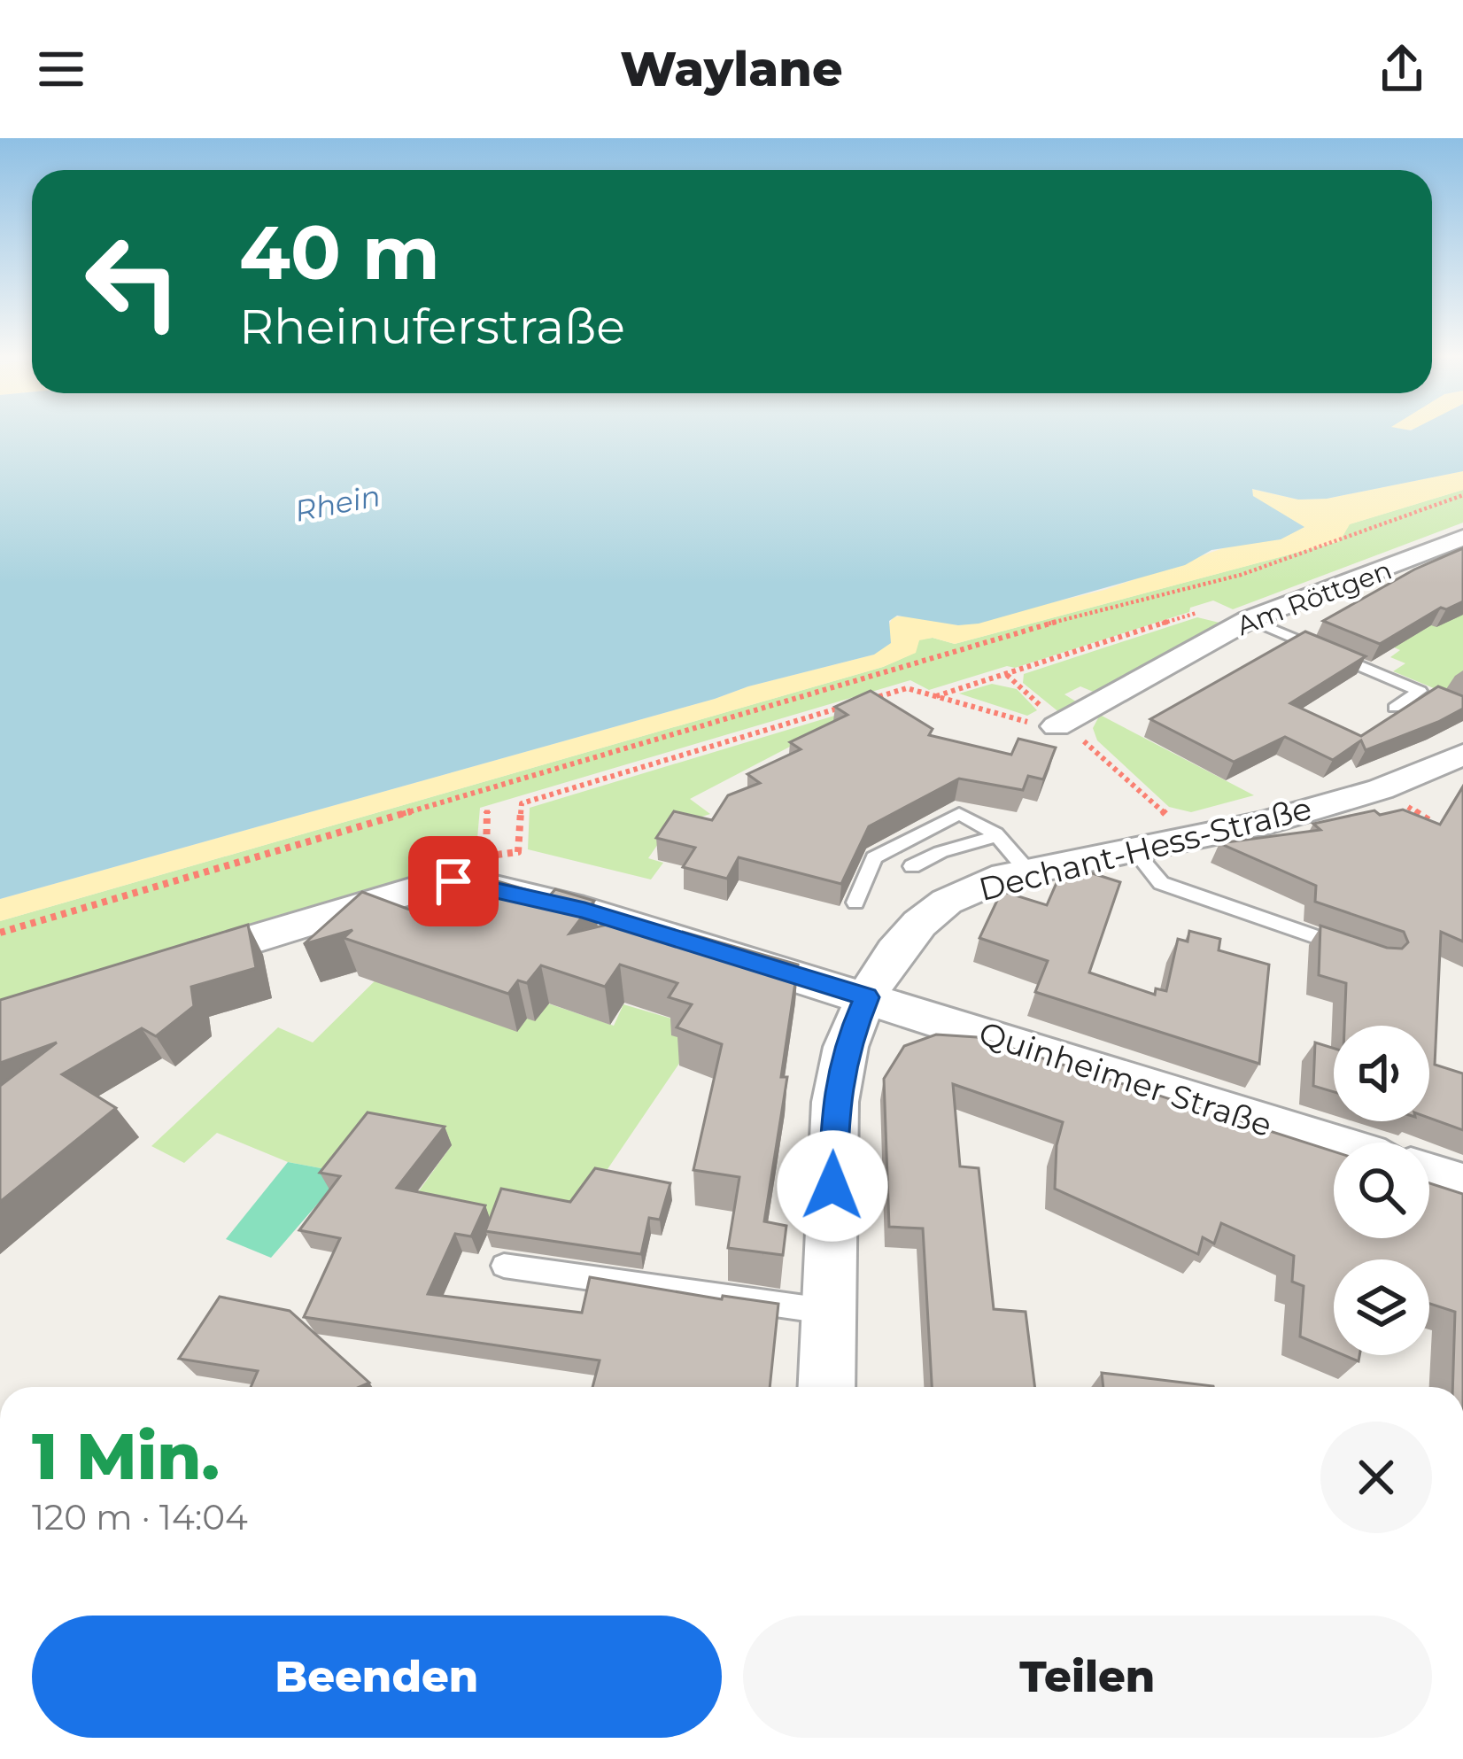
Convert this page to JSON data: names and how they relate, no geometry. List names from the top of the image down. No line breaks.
{"streets":{"street":["Am Röttgen","Dechant-Hess-Straße","Quinheimer Straße"]},"crossings":[["Dechant-Hess-Straße","Quinheimer Straße"]],"water":["Rhein"],"page":{"header":"Waylane","turn":["40 m","Rheinuferstraße"],"heading":["1 Min.","120 m · 14:04"],"buttons":["Beenden","Teilen"]}}
